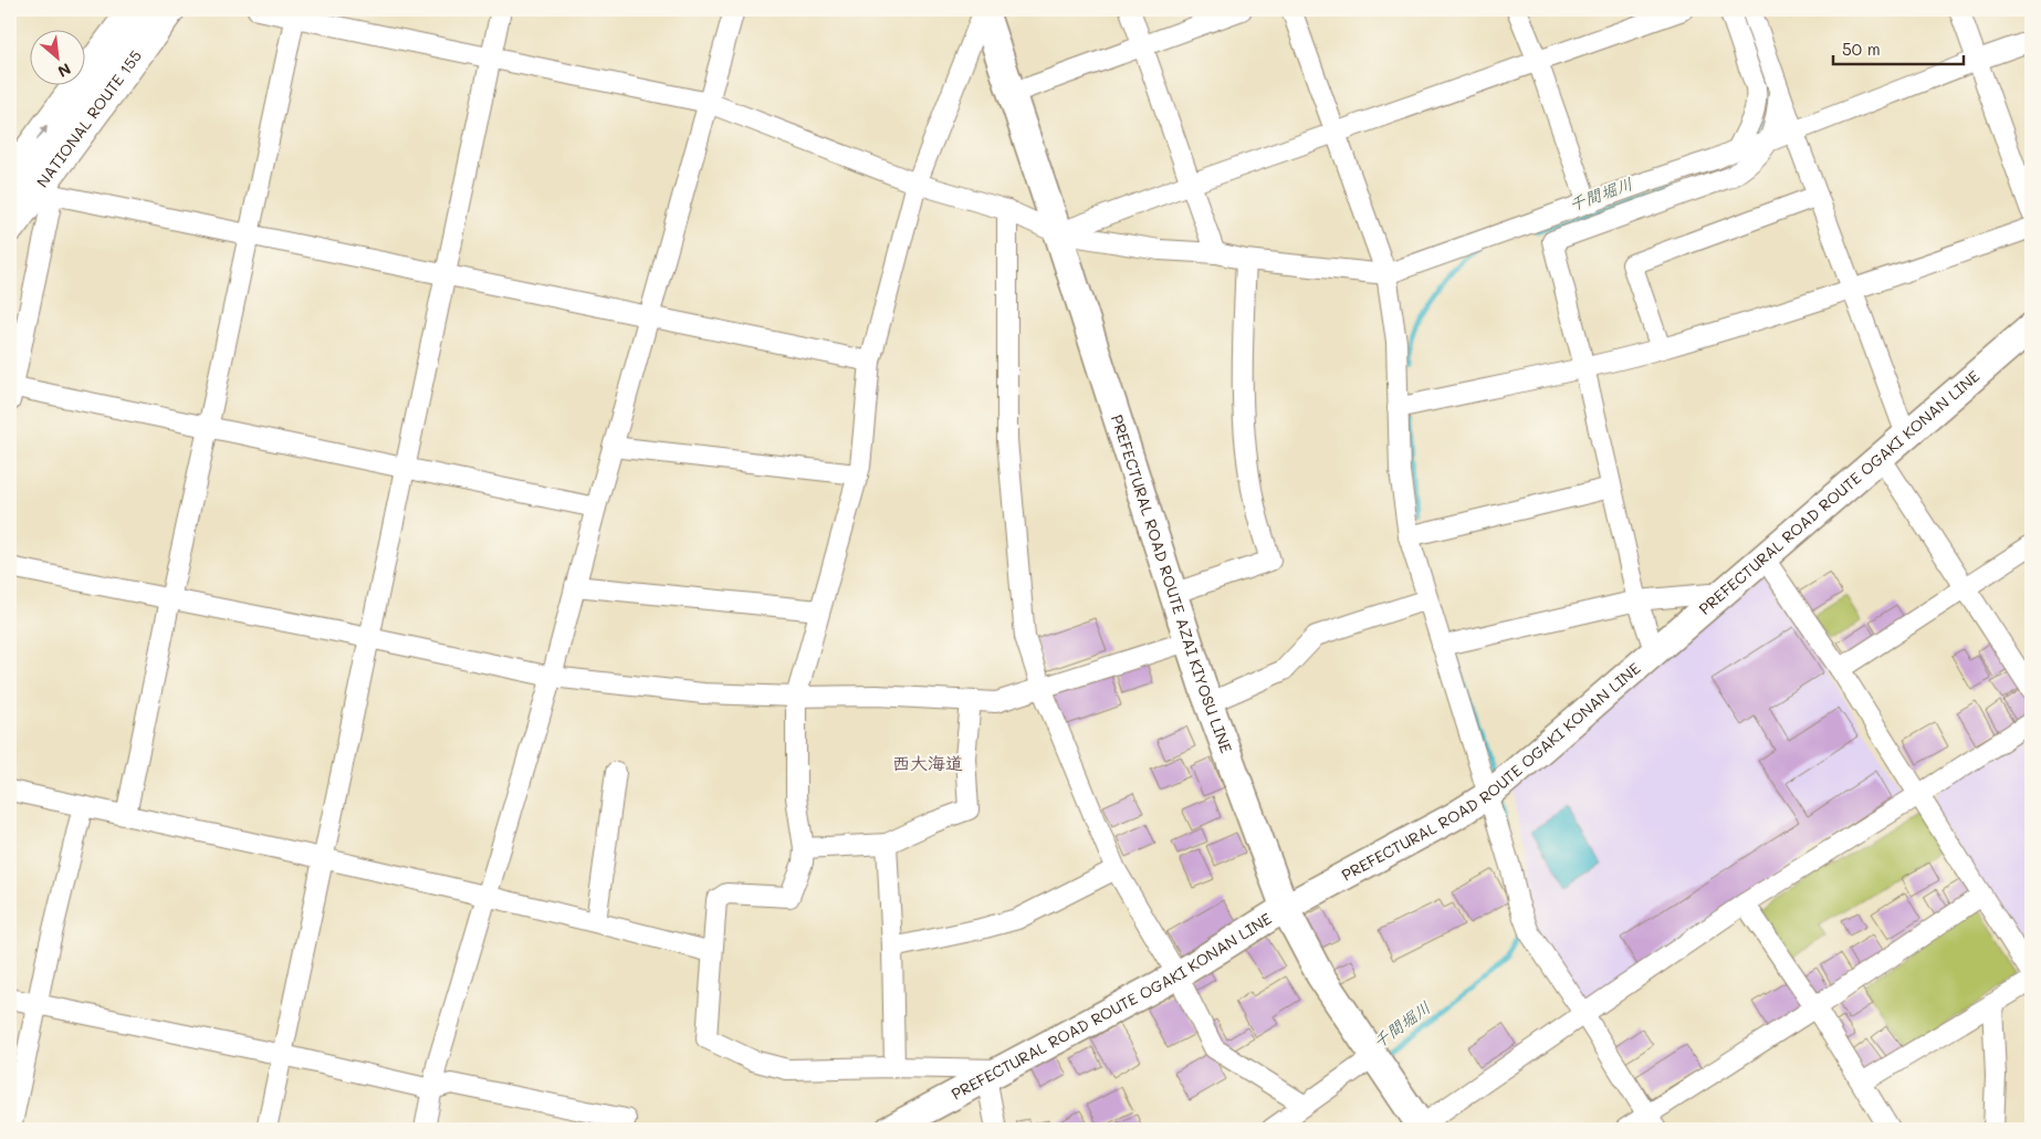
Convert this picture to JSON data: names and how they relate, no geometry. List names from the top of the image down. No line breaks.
{"streets":{"highway":["NATIONAL ROUTE 155"],"main road":["PREFECTURAL ROAD ROUTE OGAKI KONAN LINE","PREFECTURAL ROAD ROUTE AZAI KIYOSU LINE"]},"crossings":[["PREFECTURAL ROAD ROUTE OGAKI KONAN LINE","PREFECTURAL ROAD ROUTE AZAI KIYOSU LINE"]],"districts":["西大海道"],"water":["千間堀川"],"scale_bar":"50 m","north":"bottom right"}
